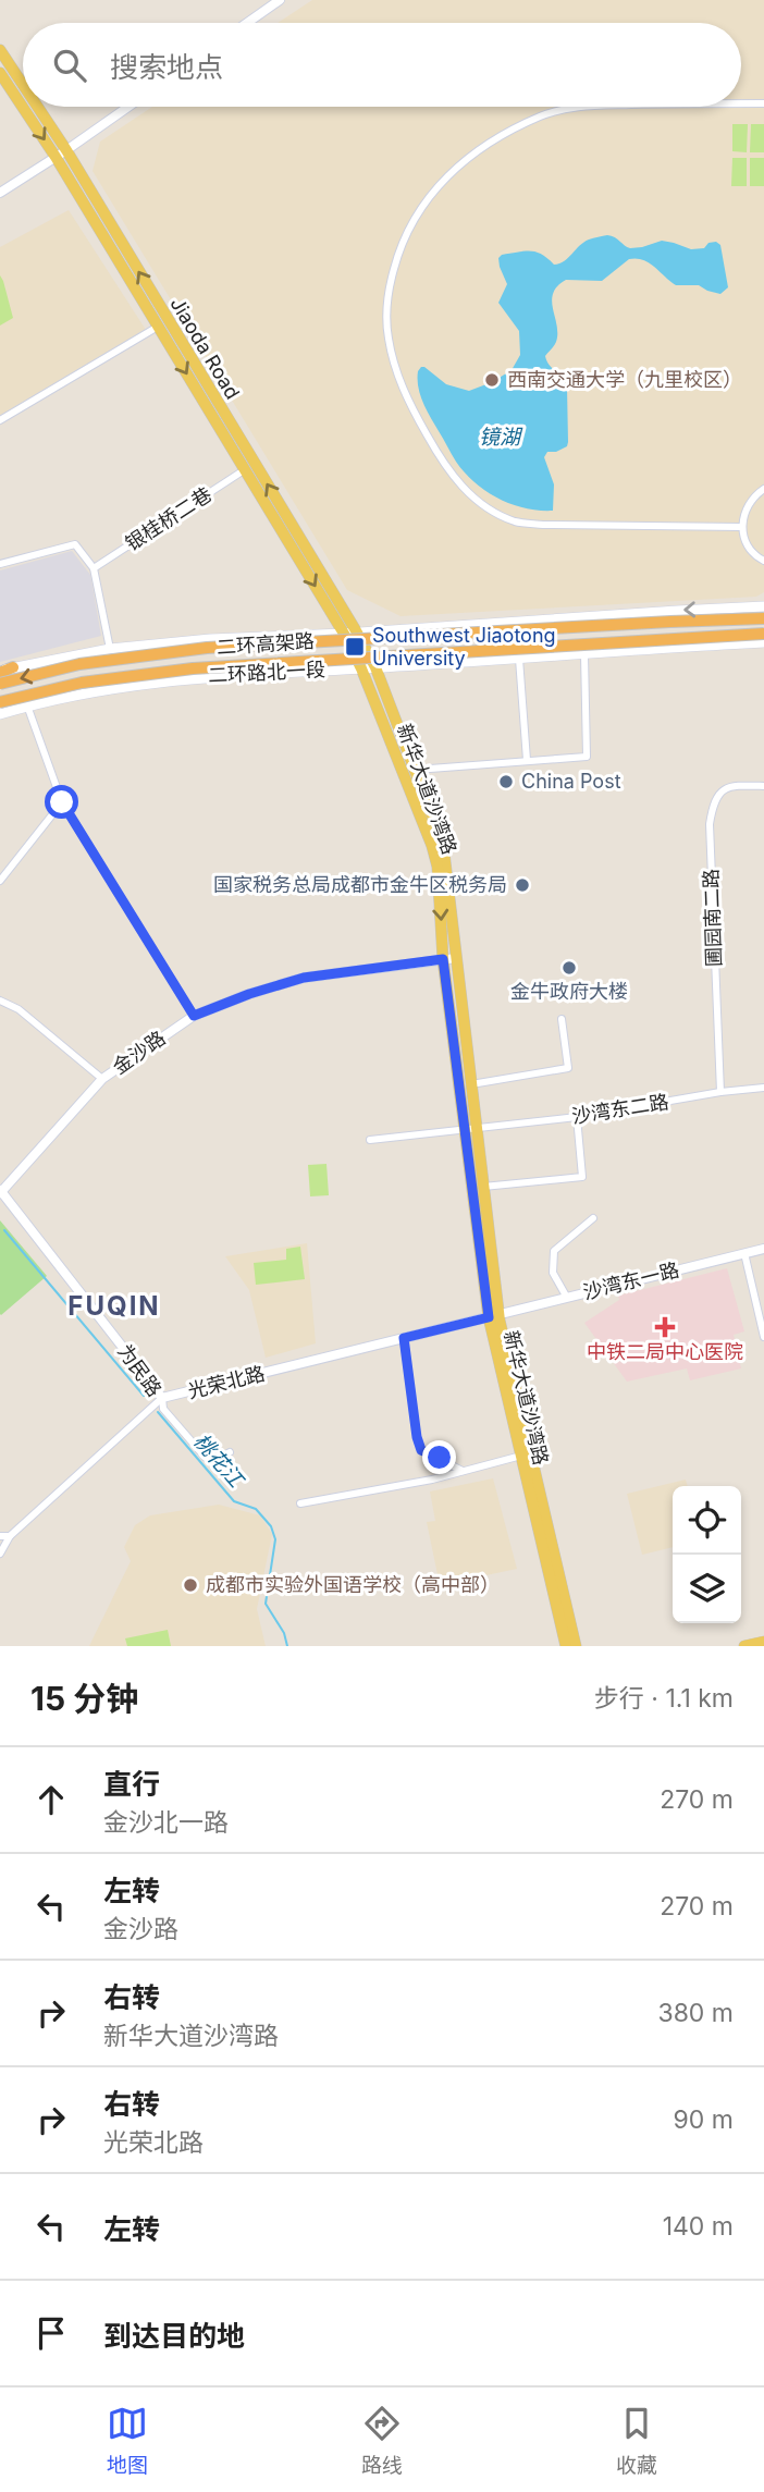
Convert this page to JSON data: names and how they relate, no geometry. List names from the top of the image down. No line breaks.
{"streets":{"highway":["二环高架路"],"main road":["Jiaoda Road","二环路北一段","新华大道沙湾路"],"street":["银桂桥二巷","圃园南二路","金沙路","沙湾东二路","沙湾东一路","为民路","光荣北路"]},"crossings":[["Jiaoda Road","银桂桥二巷"],["Jiaoda Road","二环路北一段"],["Jiaoda Road","新华大道沙湾路"],["二环路北一段","新华大道沙湾路"],["新华大道沙湾路","金沙路"],["新华大道沙湾路","沙湾东二路"],["新华大道沙湾路","沙湾东一路"],["新华大道沙湾路","光荣北路"],["圃园南二路","沙湾东二路"],["金沙路","为民路"],["沙湾东一路","光荣北路"],["为民路","光荣北路"]],"districts":["FUQIN"],"water":["镜湖","桃花江"],"places":{"other":["西南交通大学（九里校区）","China Post","国家税务总局成都市金牛区税务局","金牛政府大楼","成都市实验外国语学校（高中部）"],"transit":["Southwest Jiaotong University"],"health":["中铁二局中心医院"]},"page":{"search":"搜索地点","heading":["15 分钟","步行 · 1.1 km"],"list":[["直行","金沙北一路","270 m"],["左转","金沙路","270 m"],["右转","新华大道沙湾路","380 m"],["右转","光荣北路","90 m"],["左转","140 m"],"到达目的地"],"nav":["地图","路线","收藏"]}}
